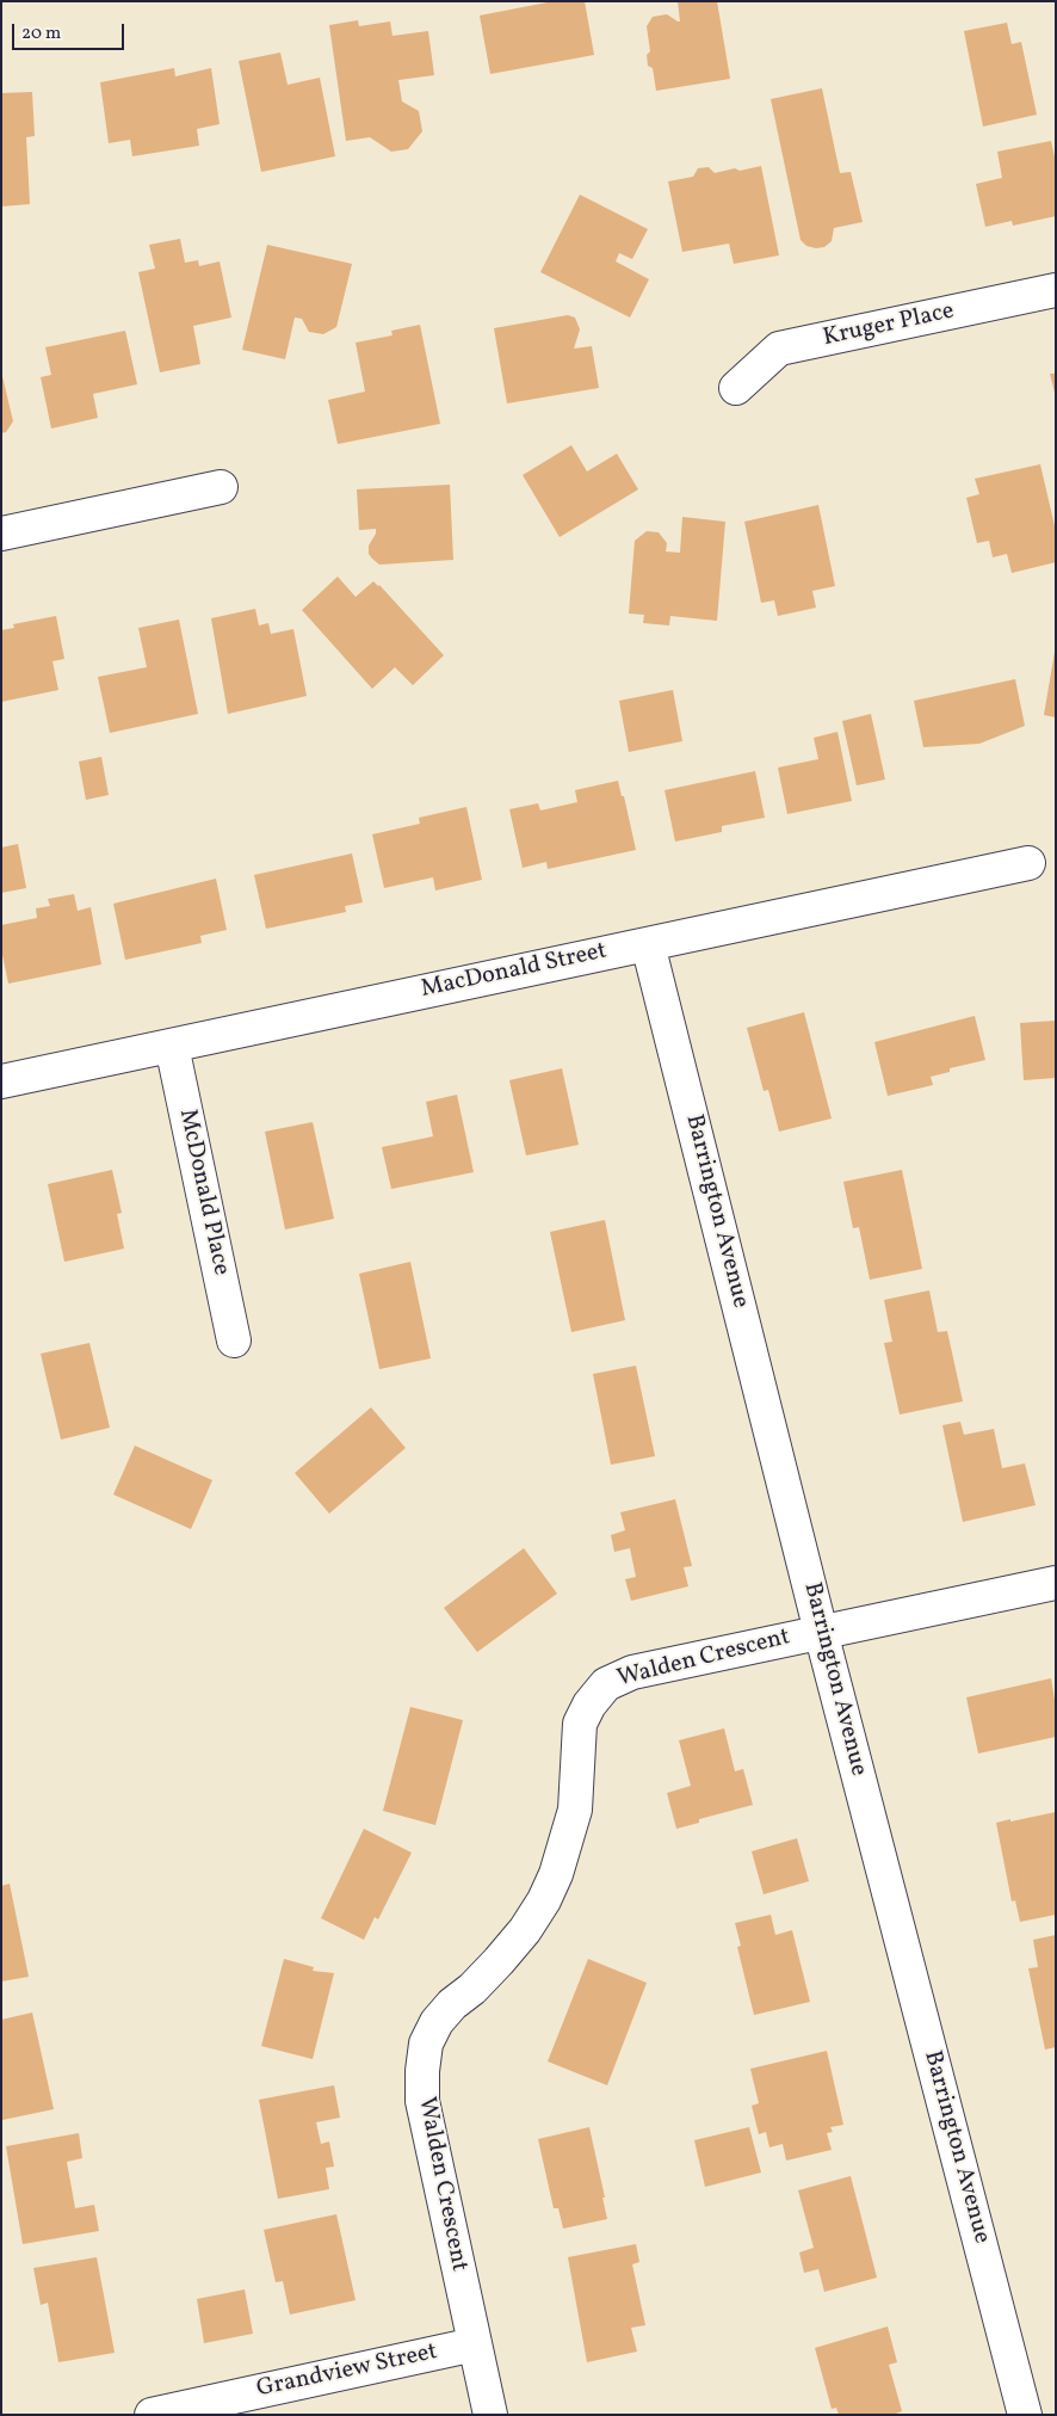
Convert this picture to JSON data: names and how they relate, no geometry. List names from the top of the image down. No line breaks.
{"streets":{"street":["Kruger Place","MacDonald Street","McDonald Place","Barrington Avenue","Walden Crescent","Grandview Street"]},"crossings":[["MacDonald Street","McDonald Place"],["MacDonald Street","Barrington Avenue"],["Barrington Avenue","Walden Crescent"],["Walden Crescent","Grandview Street"]],"scale_bar":"20 m"}
